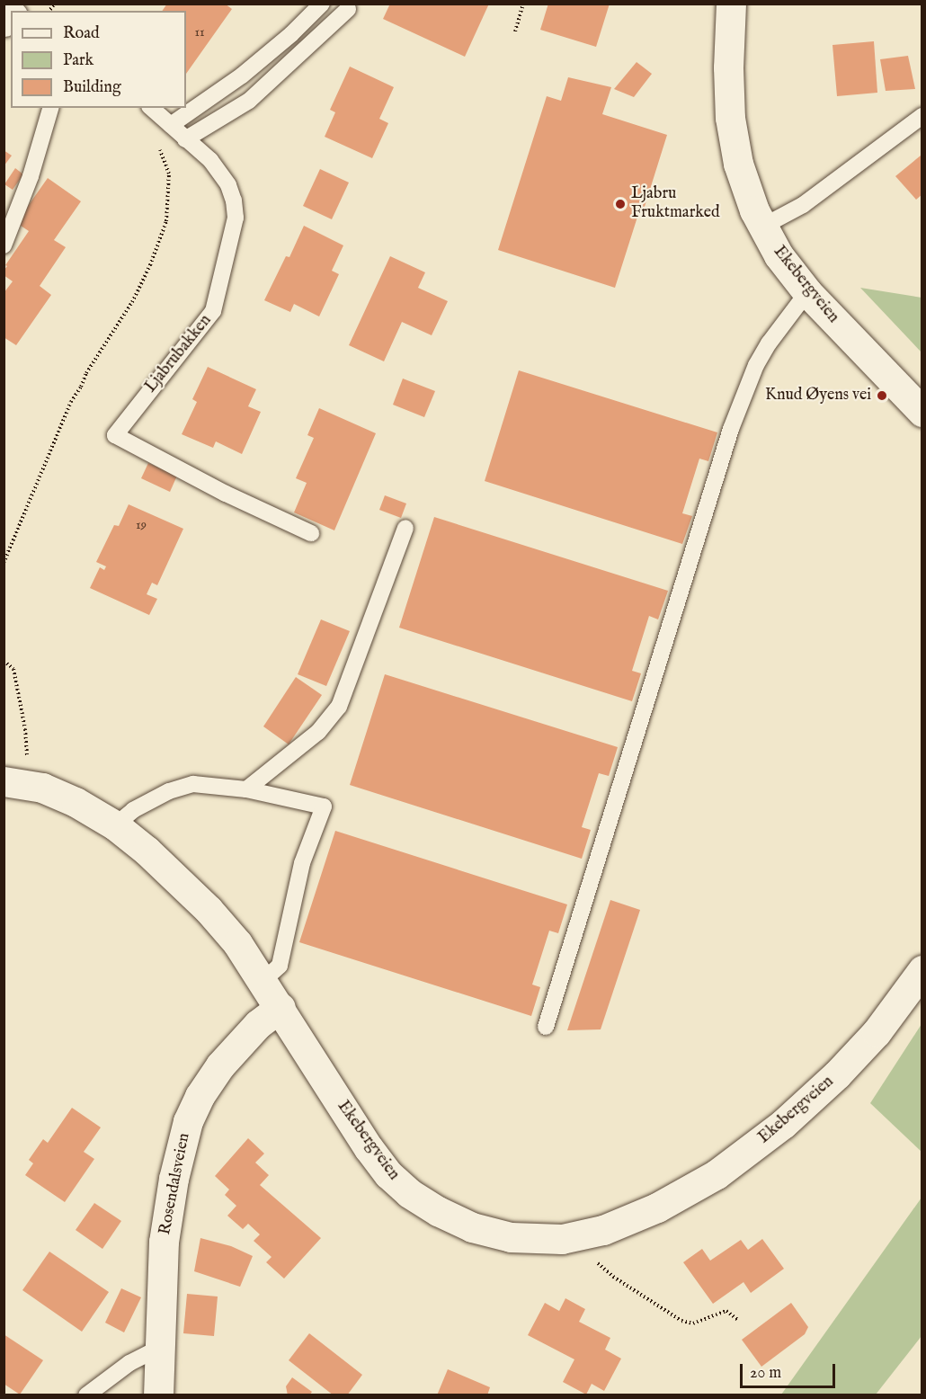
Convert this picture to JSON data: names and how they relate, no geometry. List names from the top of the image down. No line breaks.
{"streets":{"main road":["Ekebergveien","Rosendalsveien"],"lane":["Ljabrubakken"]},"crossings":[["Ekebergveien","Rosendalsveien"]],"places":["Ljabru Fruktmarked","Knud Øyens vei"],"house_numbers":["11","19"],"legend":["Road","Park","Building"],"scale_bar":"20 m"}
